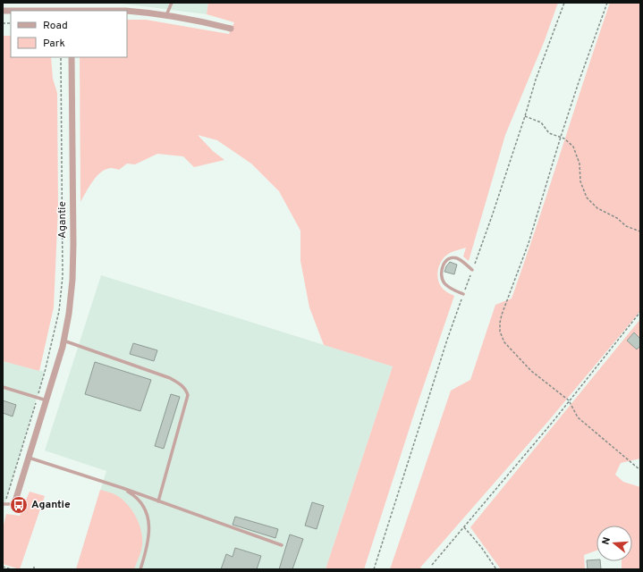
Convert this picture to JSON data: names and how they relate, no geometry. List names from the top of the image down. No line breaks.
{"streets":{"street":["Agantie"]},"places":{"bus stop":["Agantie"]},"legend":["Road","Park"],"north":"left"}
